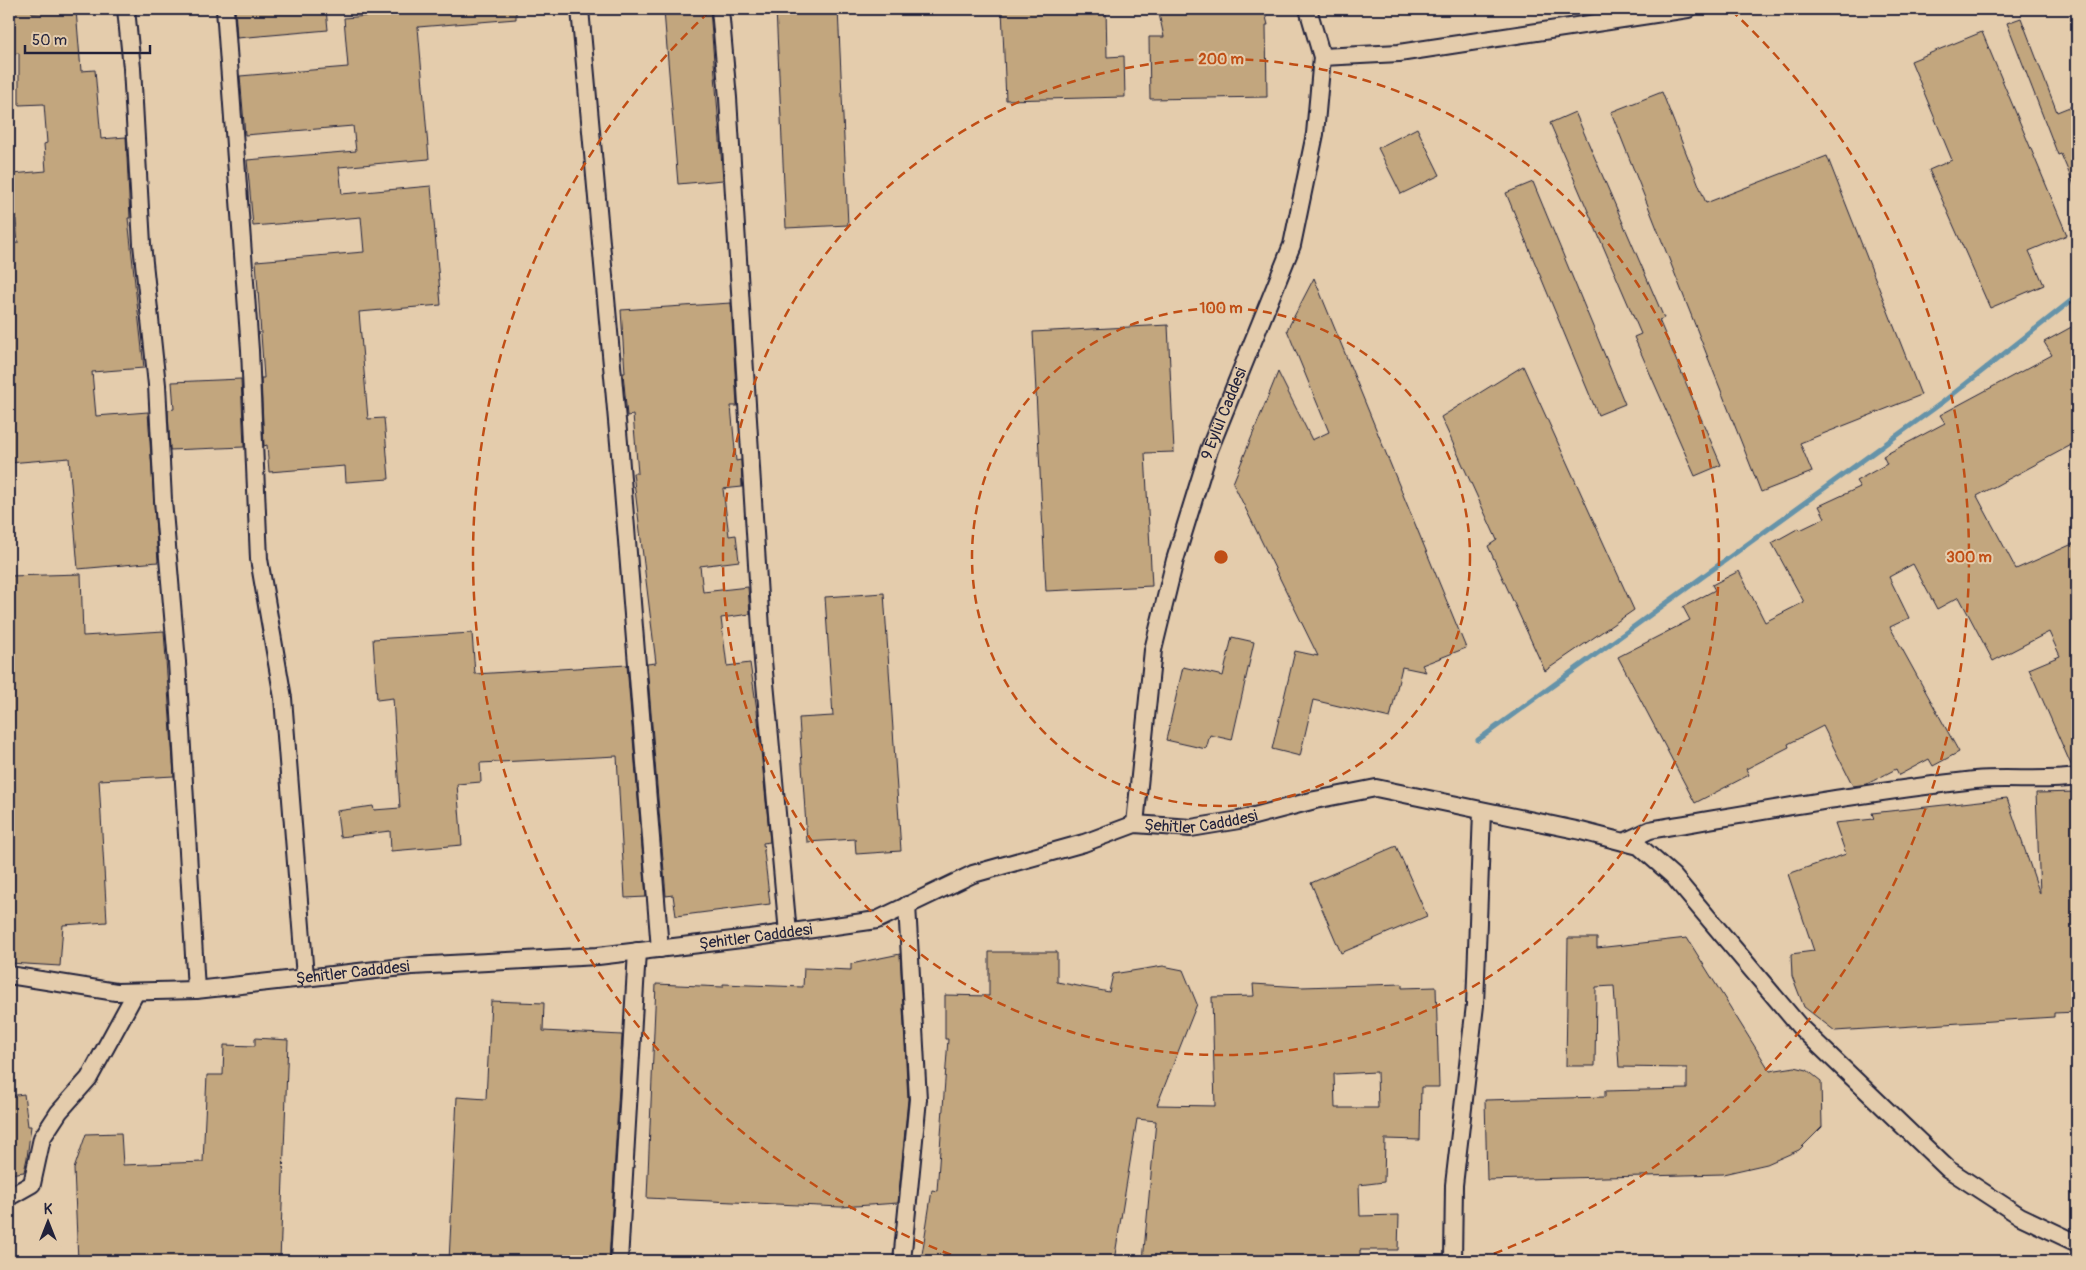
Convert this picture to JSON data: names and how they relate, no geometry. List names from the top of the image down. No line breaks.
{"streets":{"street":["9 Eylül Caddesi","Şehitler Cadddesi"]},"crossings":[["9 Eylül Caddesi","Şehitler Cadddesi"]],"scale_bar":"50 m","north":"top","rings":["200 m","100 m","300 m"]}
